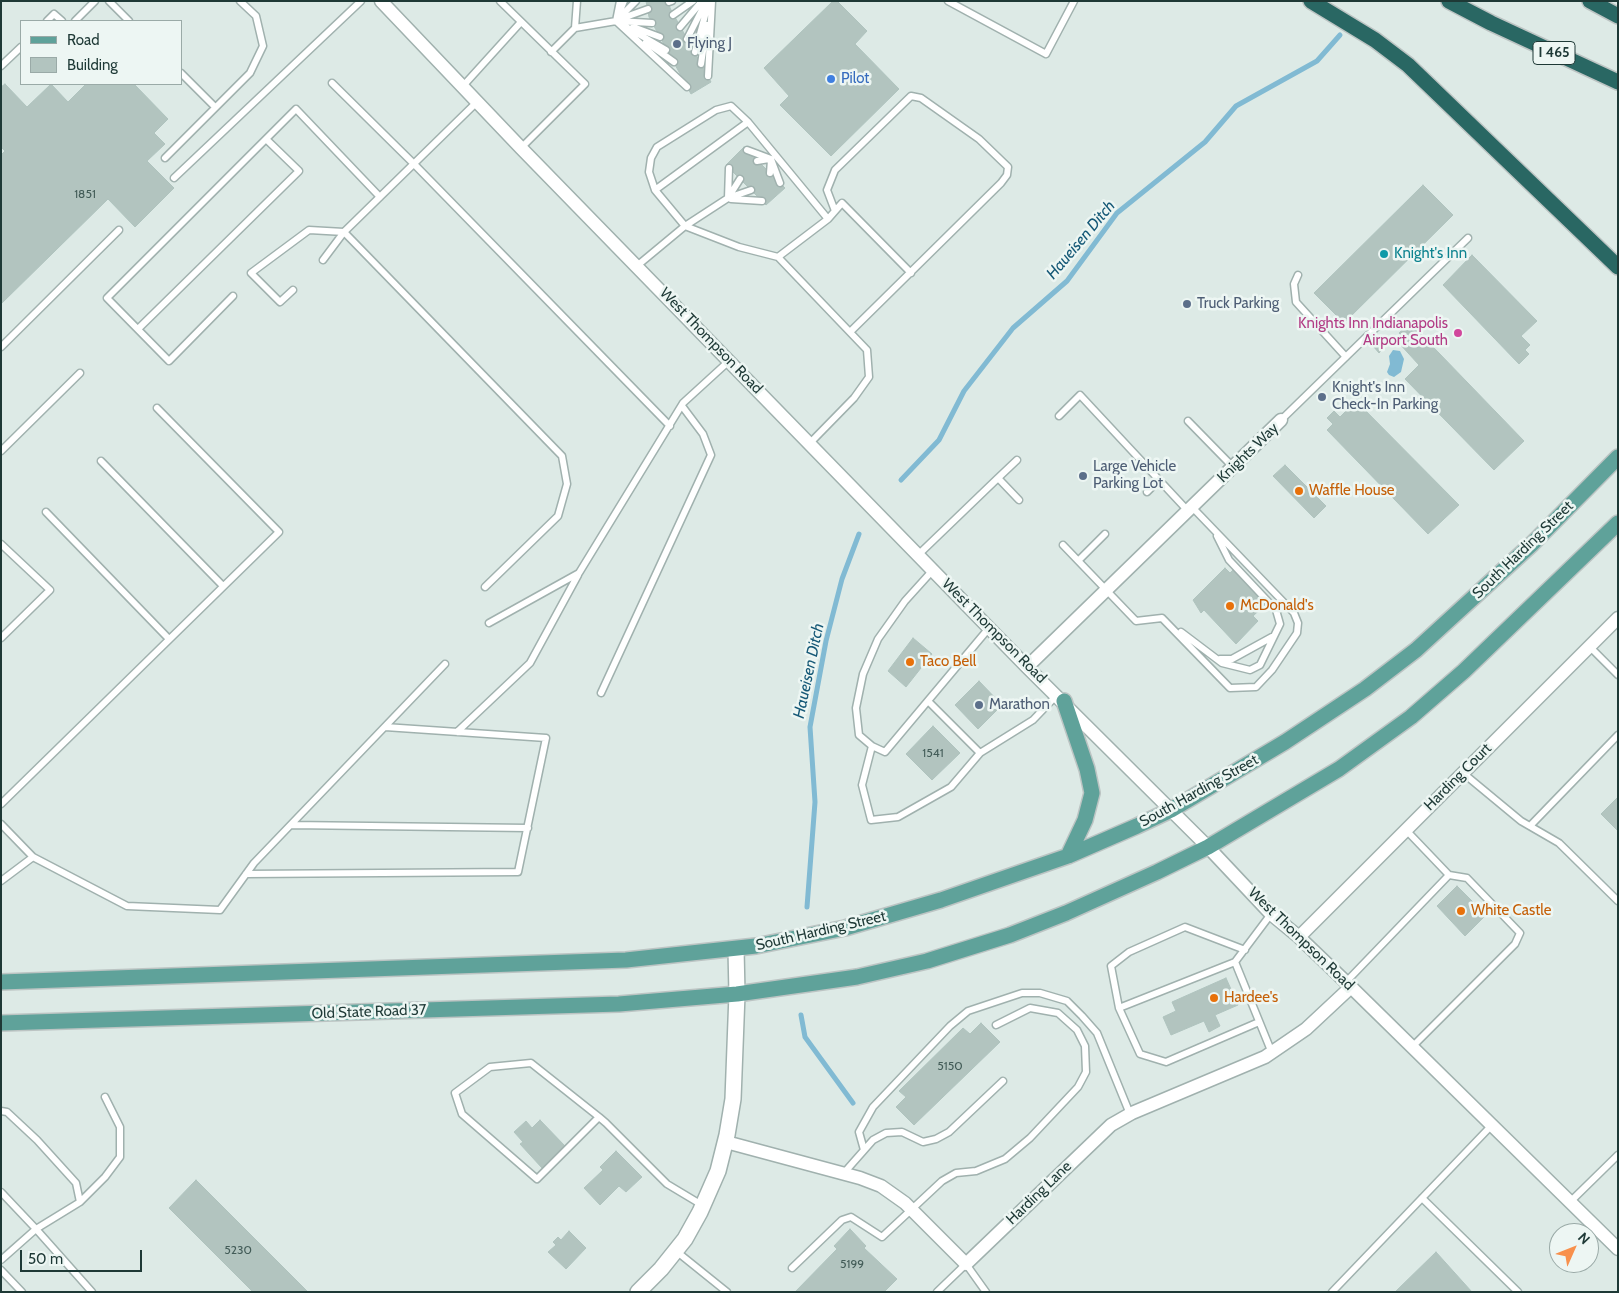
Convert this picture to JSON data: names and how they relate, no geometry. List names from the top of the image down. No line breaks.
{"streets":{"highway":["I 465"],"main road":["South Harding Street","Old State Road 37"],"street":["West Thompson Road","Knights Way","Harding Court","Harding Lane"]},"crossings":[["West Thompson Road","Knights Way"],["West Thompson Road","South Harding Street"],["West Thompson Road","Harding Court"],["West Thompson Road","Harding Lane"],["South Harding Street","Old State Road 37"]],"water":["Haueisen Ditch"],"places":["Flying J","Pilot","Knight's Inn","Truck Parking","Knights Inn Indianapolis Airport South","Knight's Inn Check-In Parking","Large Vehicle Parking Lot","Waffle House","McDonald's","Taco Bell","Marathon","White Castle","Hardee's"],"house_numbers":["1851","1541","5150","5230","5199"],"legend":["Road","Building"],"scale_bar":"50 m","north":"top right"}
